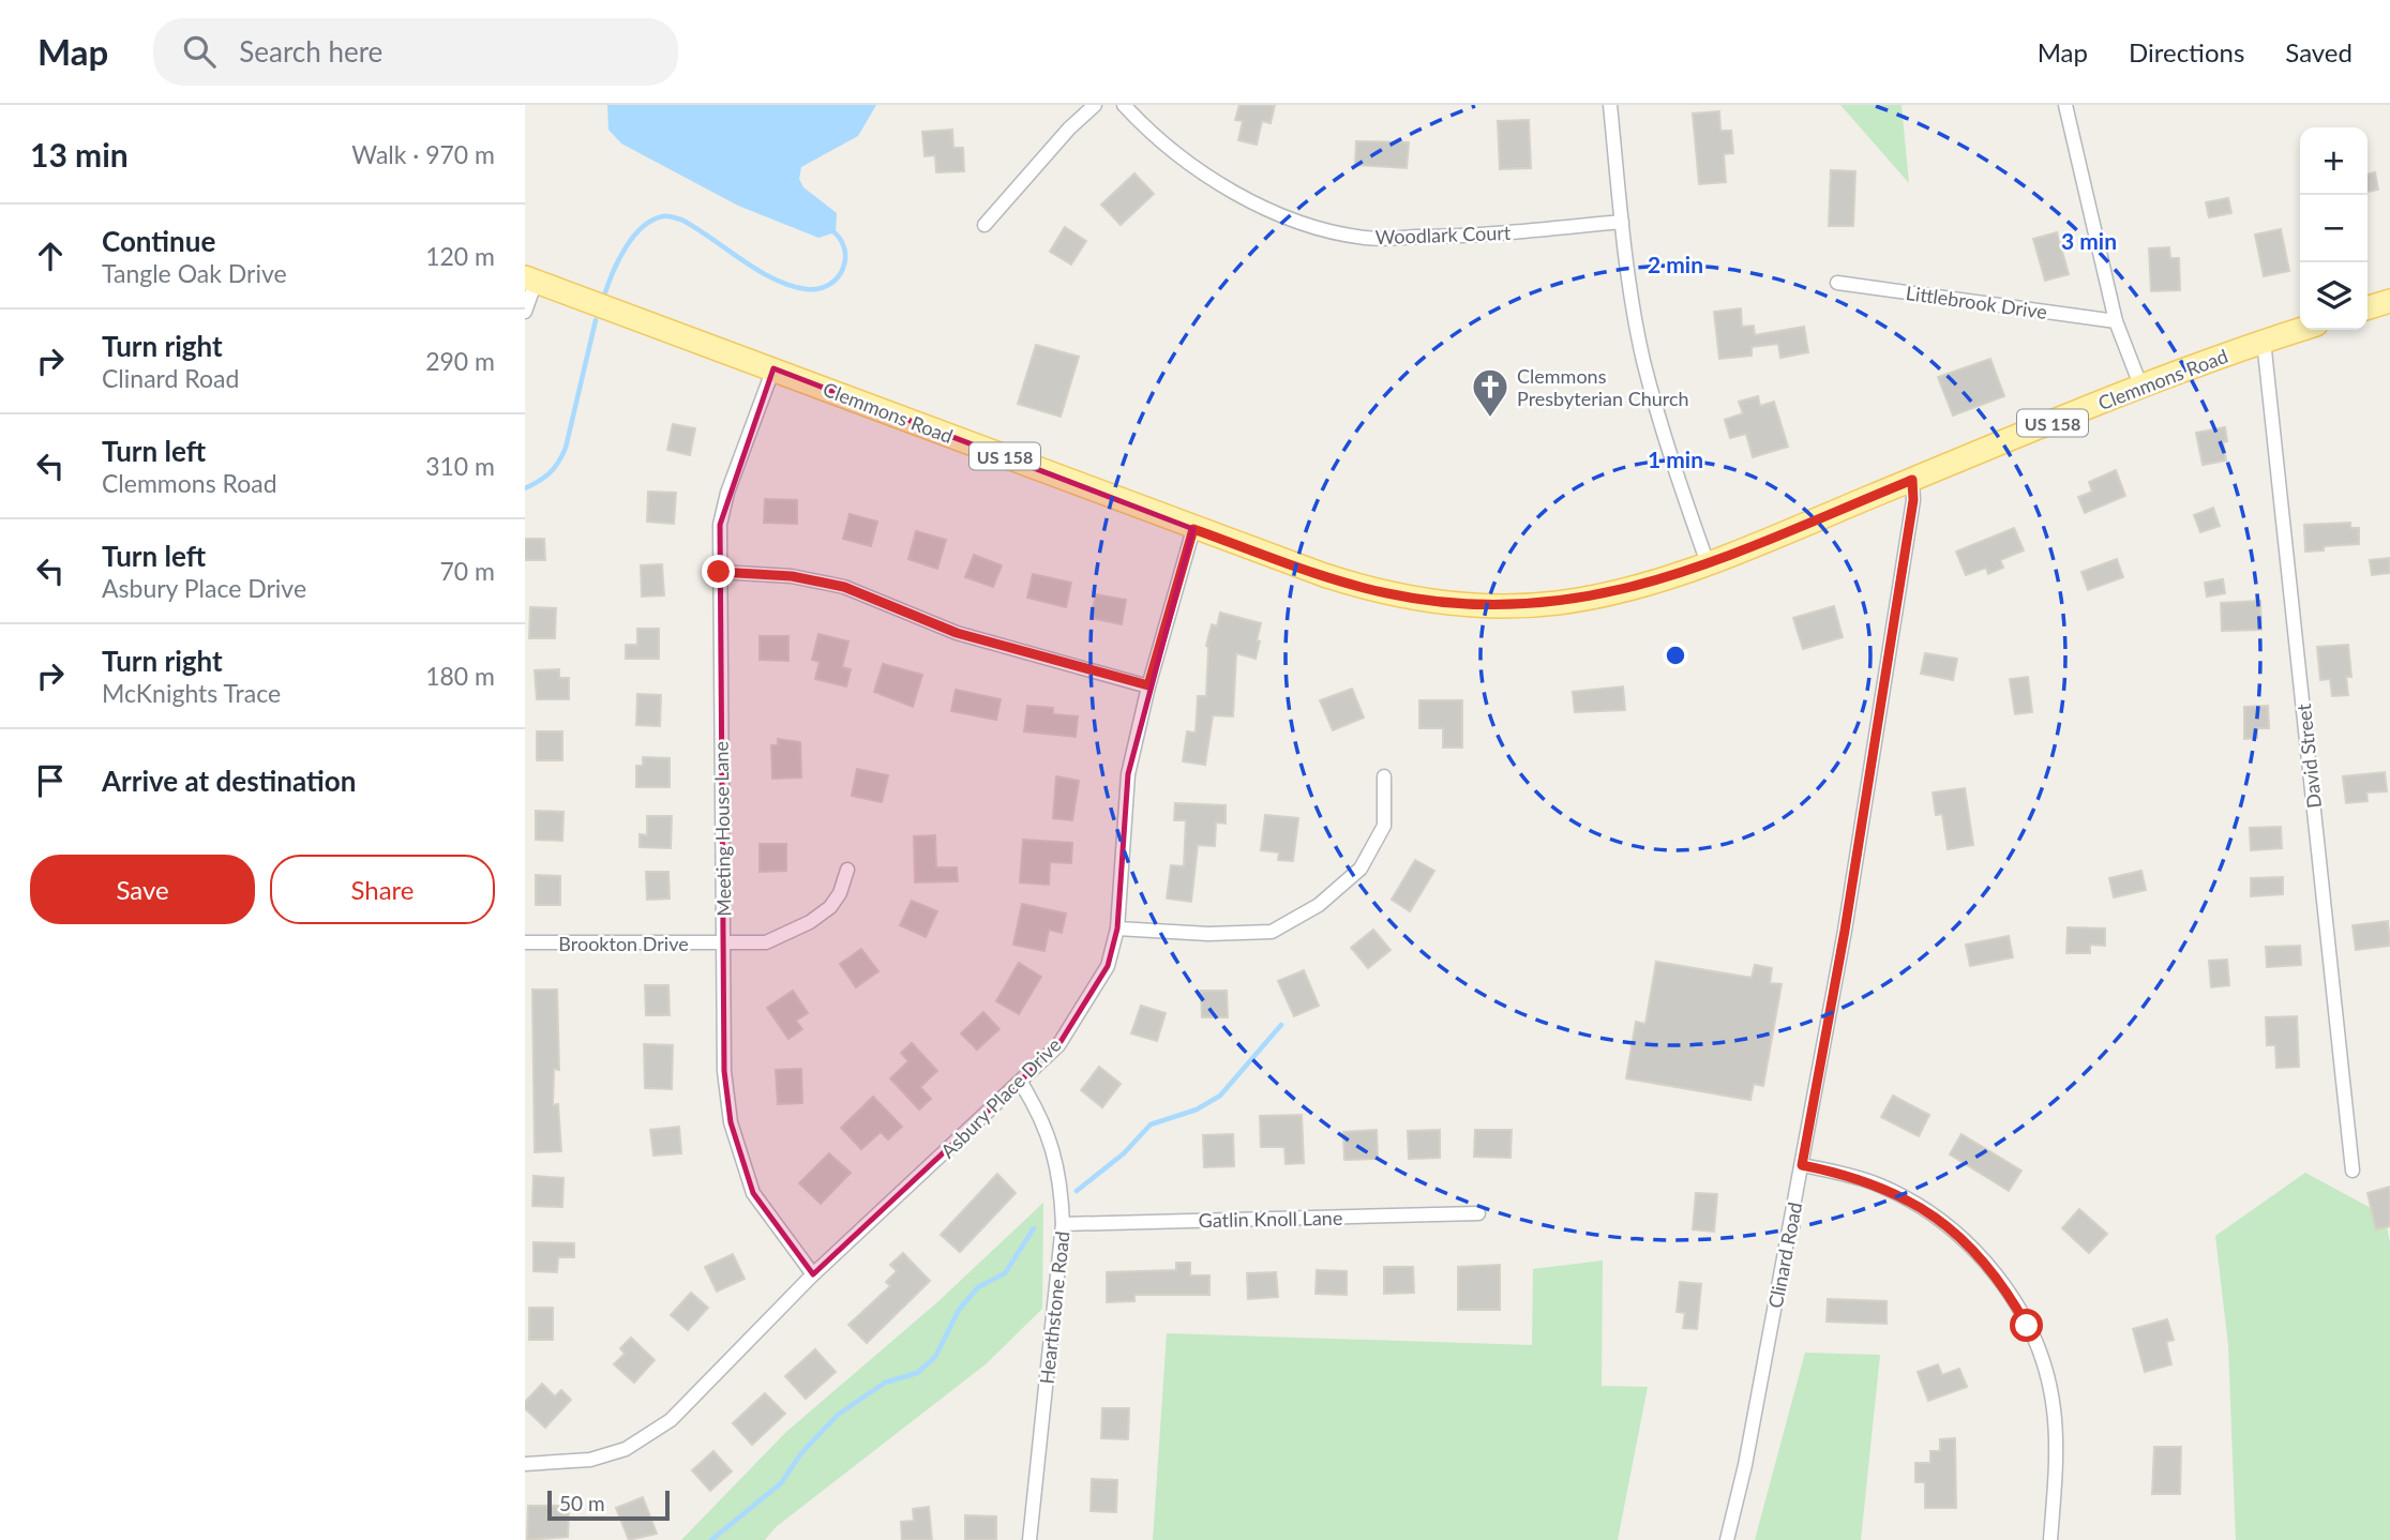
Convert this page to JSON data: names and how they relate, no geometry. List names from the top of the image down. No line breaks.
{"streets":{"main road":["Clemmons Road","US 158"],"street":["Woodlark Court","Littlebrook Drive","David Street","Meeting House Lane","Brookton Drive","Asbury Place Drive","Gatlin Knoll Lane","Clinard Road","Hearthstone Road"]},"crossings":[["Clemmons Road","David Street"],["Clemmons Road","Meeting House Lane"],["Clemmons Road","Asbury Place Drive"],["Clemmons Road","Clinard Road"],["Meeting House Lane","Brookton Drive"],["Meeting House Lane","Asbury Place Drive"],["Asbury Place Drive","Hearthstone Road"],["Gatlin Knoll Lane","Hearthstone Road"]],"places":{"church":["Clemmons Presbyterian Church"]},"scale_bar":"50 m","page":{"header":"Map","search":"Search here","nav":["Map","Directions","Saved"],"heading":["13 min","Walk · 970 m"],"map_buttons":["+","−"],"list":[["Continue","Tangle Oak Drive","120 m"],["Turn right","Clinard Road","290 m"],["Turn left","Clemmons Road","310 m"],["Turn left","Asbury Place Drive","70 m"],["Turn right","McKnights Trace","180 m"],"Arrive at destination"],"buttons":["Save","Share"],"scale":"50 m"},"rings":["3 min","2 min","1 min"]}
